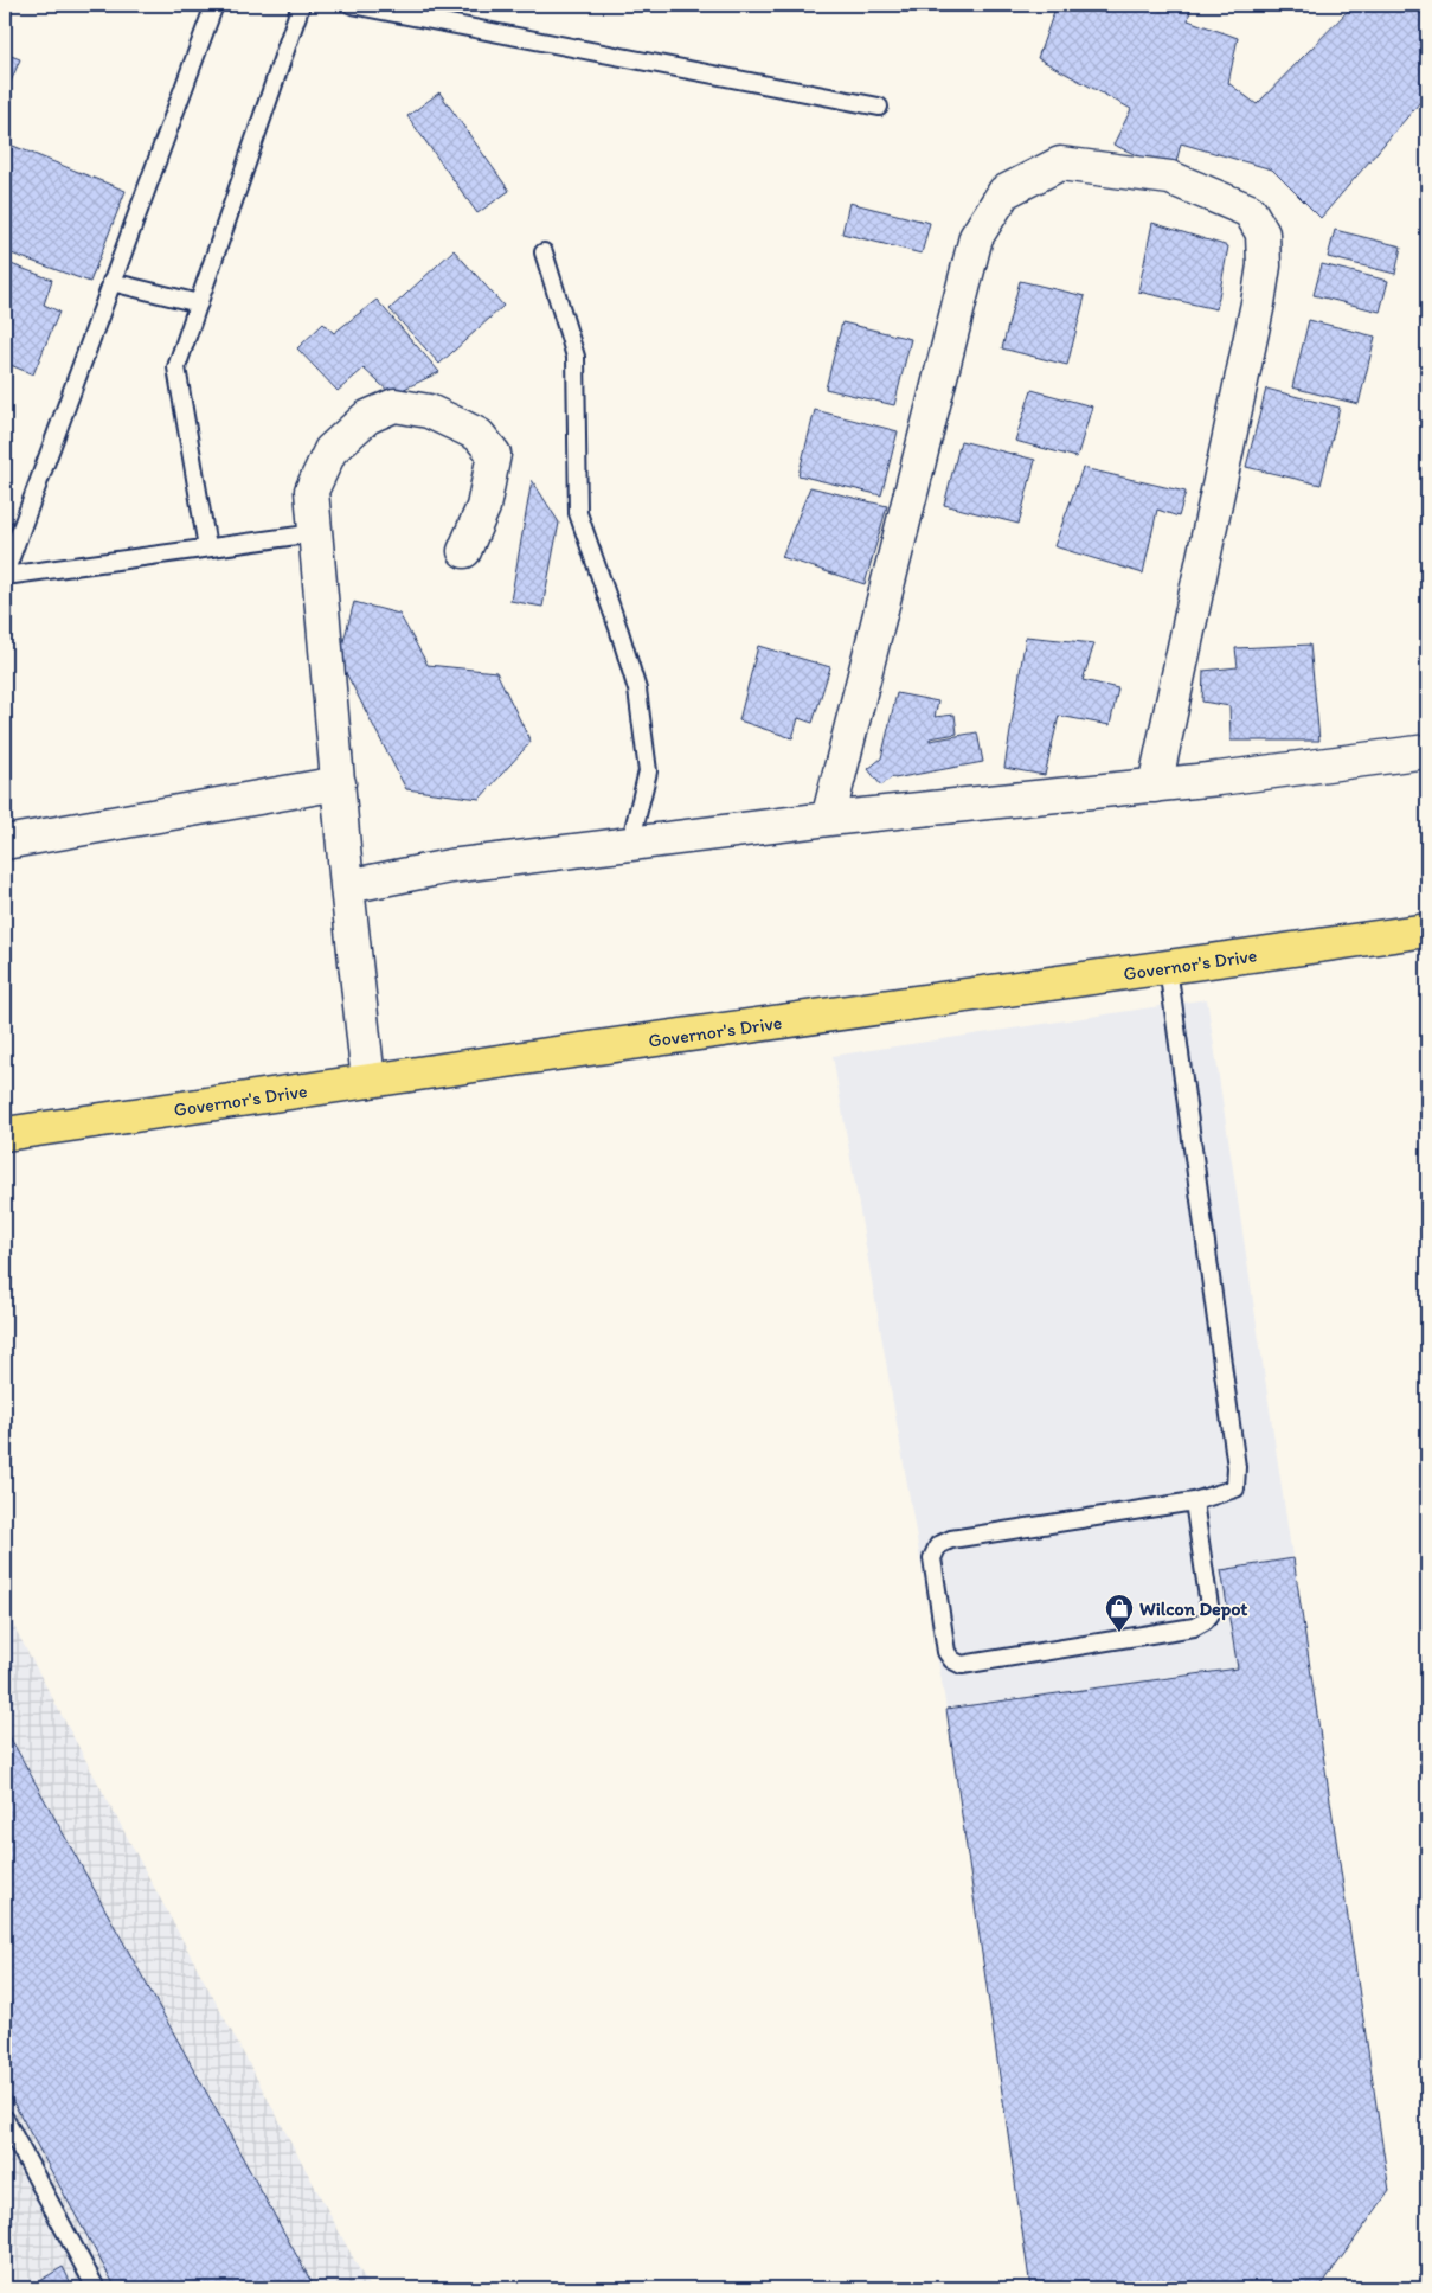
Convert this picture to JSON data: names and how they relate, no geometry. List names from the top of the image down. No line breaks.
{"streets":{"main road":["Governor's Drive"]},"places":{"shop":["Wilcon Depot"]}}
